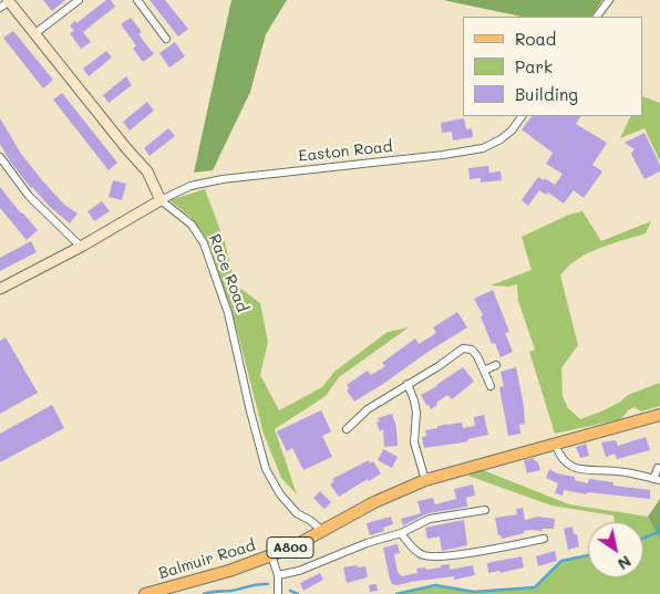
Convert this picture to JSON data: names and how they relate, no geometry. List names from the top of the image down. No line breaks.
{"streets":{"main road":["A800","Balmuir Road"],"street":["Easton Road","Race Road"]},"crossings":[["Easton Road","Race Road"],["Race Road","Balmuir Road"],["A800","Balmuir Road"]],"legend":["Road","Park","Building"],"north":"bottom right"}
